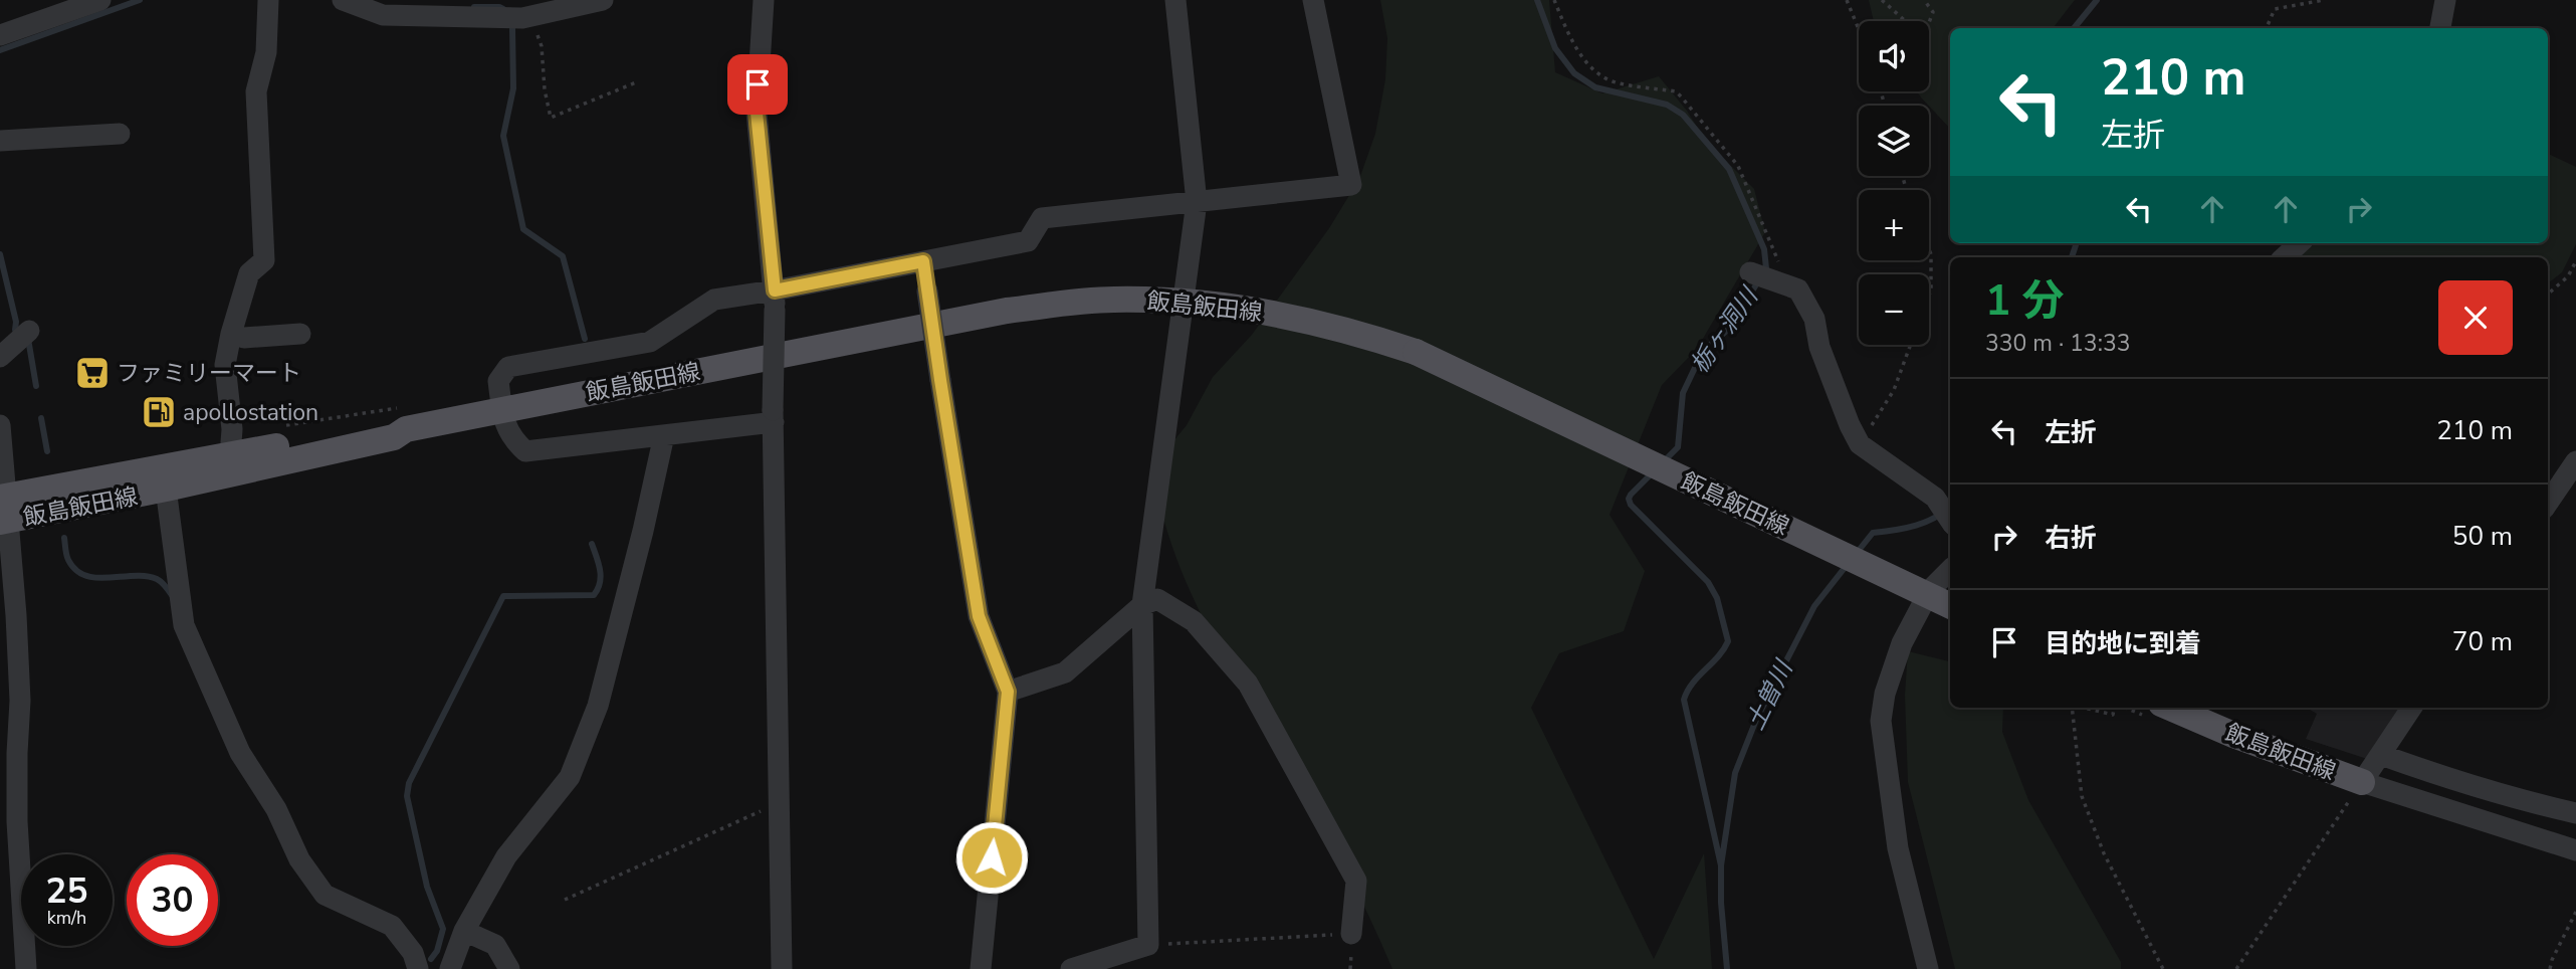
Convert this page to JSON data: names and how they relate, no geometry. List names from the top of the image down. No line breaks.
{"streets":{"main road":["飯島飯田線"]},"water":["栃ヶ洞川","土曽川"],"places":{"supermarket":["ファミリーマート"],"fuel station":["apollostation"]},"page":{"map_buttons":["+","−"],"turn":["210 m","左折"],"heading":["1 分","330 m · 13:33"],"list":[{"name":"左折","value":"210 m"},{"name":"右折","value":"50 m"},{"name":"目的地に到着","value":"70 m"}],"speed":"25 km/h","limit":"30"}}
